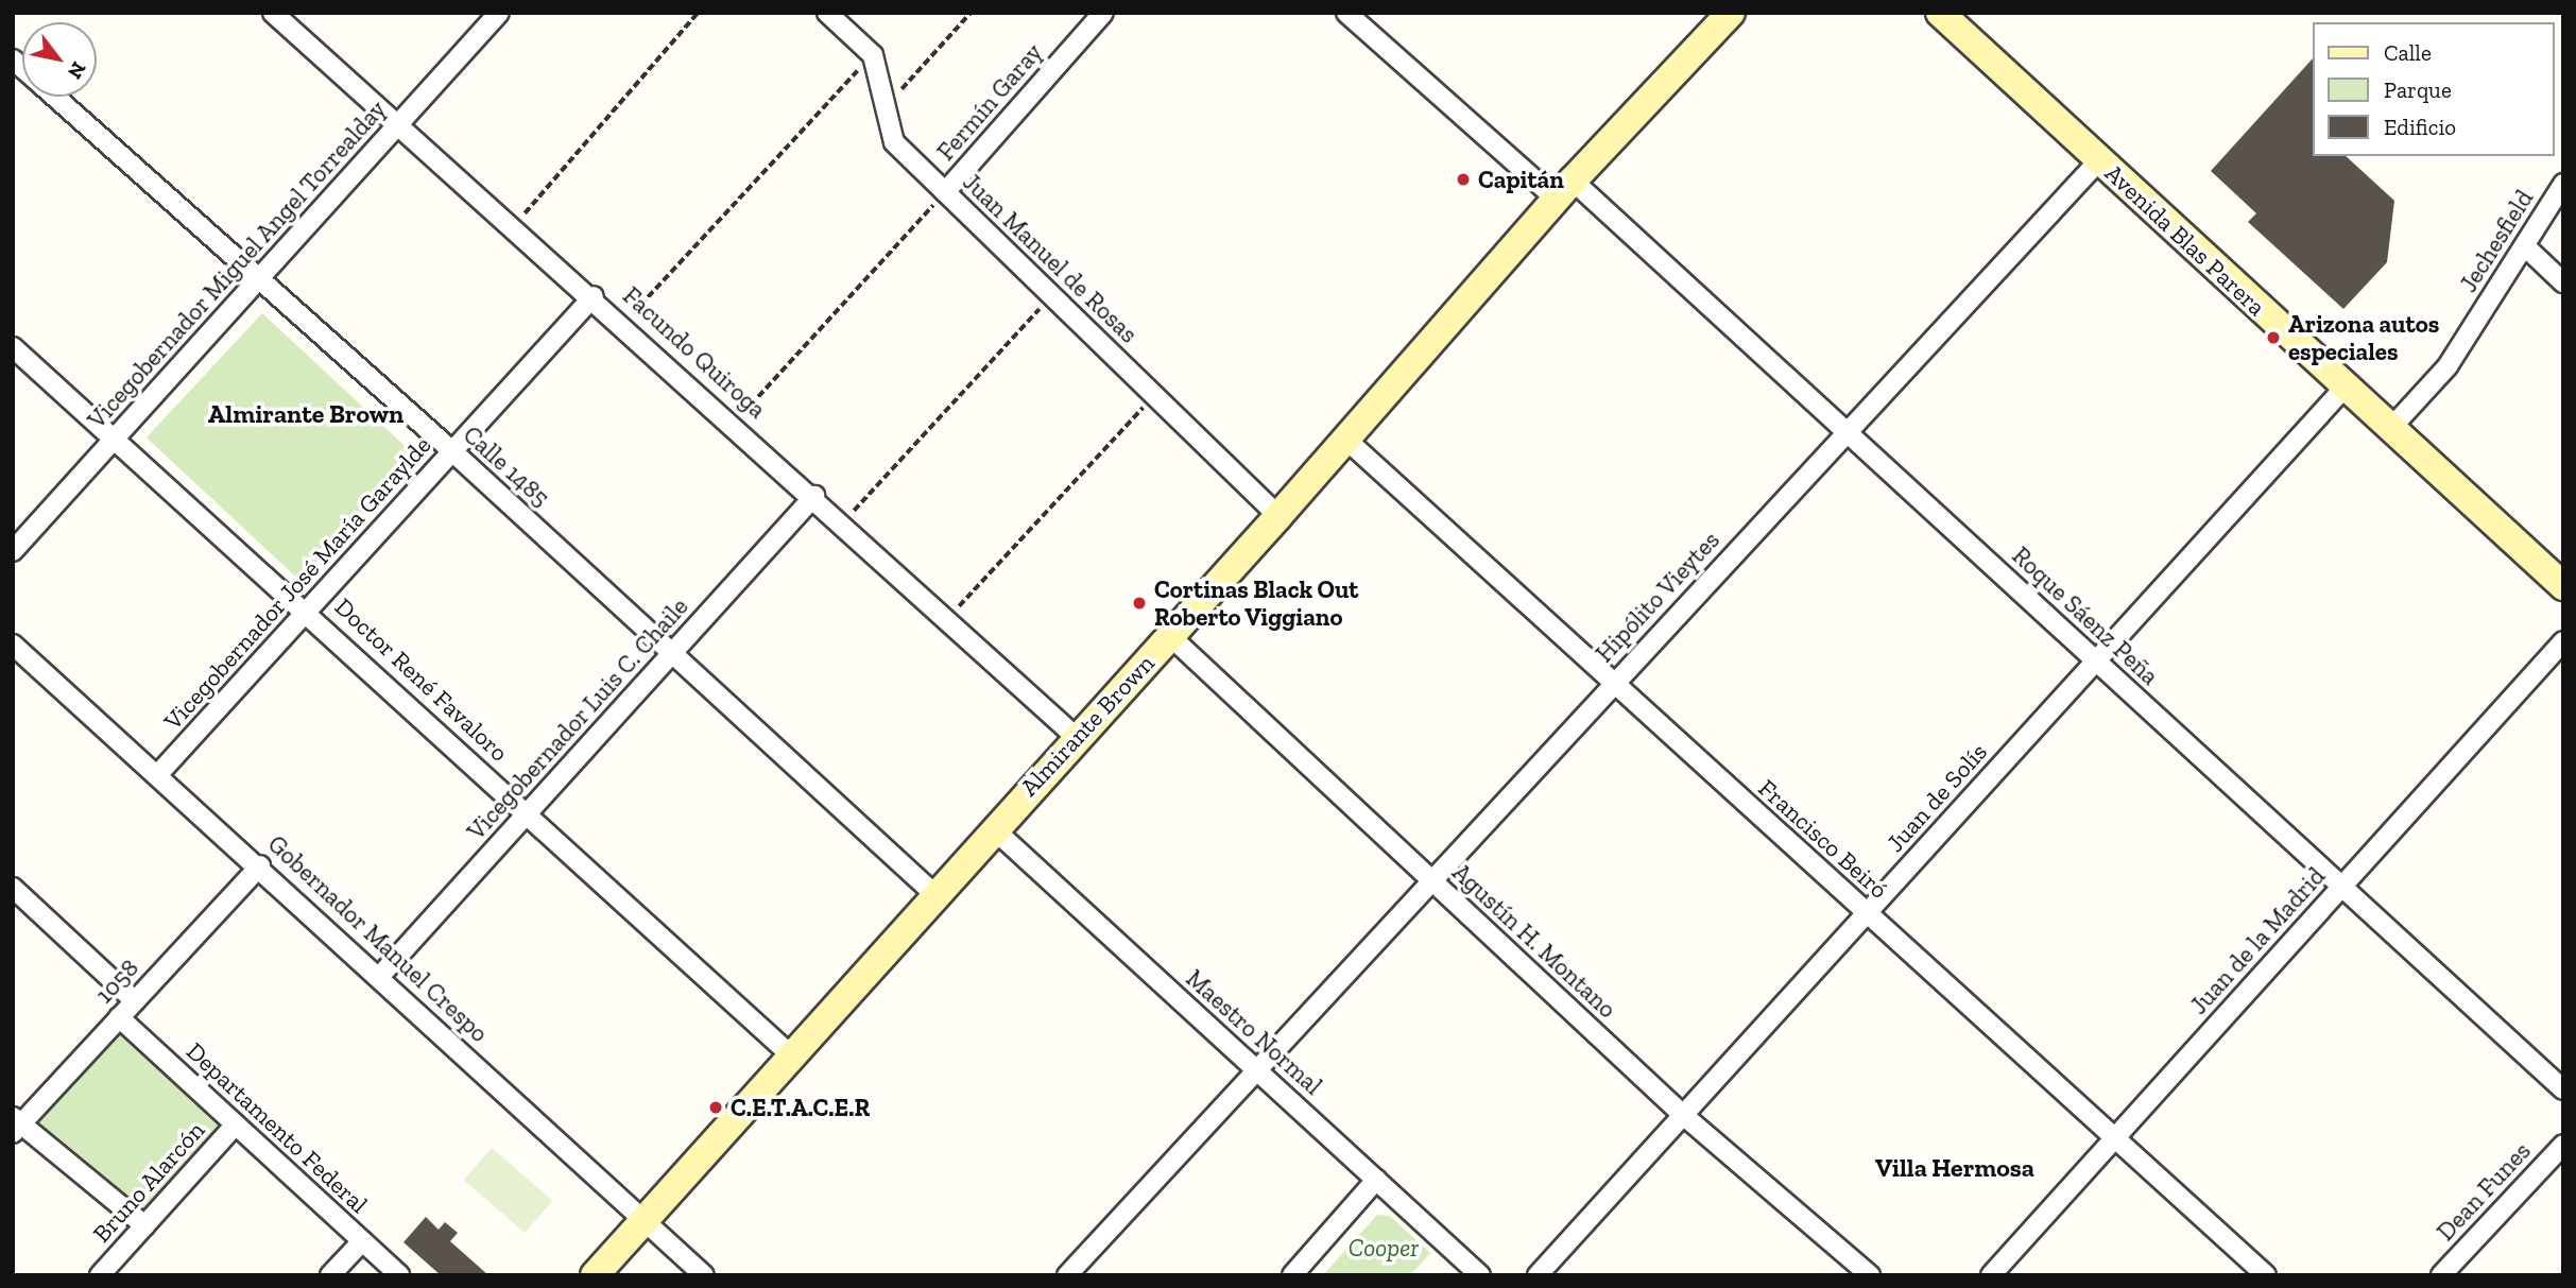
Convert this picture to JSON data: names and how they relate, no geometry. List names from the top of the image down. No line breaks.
{"streets":{"main road":["Avenida Blas Parera","Almirante Brown"],"street":["Fermín Garay","Jechesfield","Juan Manuel de Rosas","Vicegobernador Miguel Angel Torrealday","Facundo Quiroga","Calle 1485","Vicegobernador José María Garaylde","Hipólito Vieytes","Roque Sáenz Peña","Doctor René Favaloro","Vicegobernador Luis C. Chaile","Juan de Solís","Francisco Beiró","Gobernador Manuel Crespo","Agustín H. Montano","Juan de la Madrid","1058","Maestro Normal","Departamento Federal","Bruno Alarcón","Dean Funes"]},"crossings":[["Fermín Garay","Juan Manuel de Rosas"],["Avenida Blas Parera","Jechesfield"],["Avenida Blas Parera","Hipólito Vieytes"],["Avenida Blas Parera","Juan de Solís"],["Juan Manuel de Rosas","Almirante Brown"],["Vicegobernador Miguel Angel Torrealday","Facundo Quiroga"],["Vicegobernador Miguel Angel Torrealday","Calle 1485"],["Vicegobernador Miguel Angel Torrealday","Doctor René Favaloro"],["Facundo Quiroga","Vicegobernador José María Garaylde"],["Facundo Quiroga","Vicegobernador Luis C. Chaile"],["Facundo Quiroga","Almirante Brown"],["Calle 1485","Vicegobernador José María Garaylde"],["Calle 1485","Vicegobernador Luis C. Chaile"],["Calle 1485","Almirante Brown"],["Vicegobernador José María Garaylde","Doctor René Favaloro"],["Vicegobernador José María Garaylde","Gobernador Manuel Crespo"],["Hipólito Vieytes","Roque Sáenz Peña"],["Hipólito Vieytes","Francisco Beiró"],["Hipólito Vieytes","Agustín H. Montano"],["Hipólito Vieytes","Maestro Normal"],["Roque Sáenz Peña","Almirante Brown"],["Roque Sáenz Peña","Juan de Solís"],["Roque Sáenz Peña","Juan de la Madrid"],["Doctor René Favaloro","Vicegobernador Luis C. Chaile"],["Doctor René Favaloro","Almirante Brown"],["Vicegobernador Luis C. Chaile","Gobernador Manuel Crespo"],["Almirante Brown","Francisco Beiró"],["Almirante Brown","Gobernador Manuel Crespo"],["Almirante Brown","Agustín H. Montano"],["Almirante Brown","Maestro Normal"],["Juan de Solís","Francisco Beiró"],["Juan de Solís","Agustín H. Montano"],["Francisco Beiró","Juan de la Madrid"],["Gobernador Manuel Crespo","1058"],["1058","Departamento Federal"],["Departamento Federal","Bruno Alarcón"]],"districts":["Almirante Brown","Villa Hermosa"],"parks":["Cooper"],"places":["Capitán","Arizona autos especiales","Cortinas Black Out Roberto Viggiano","C.E.T.A.C.E.R"],"legend":["Calle","Parque","Edificio"],"north":"bottom right"}
